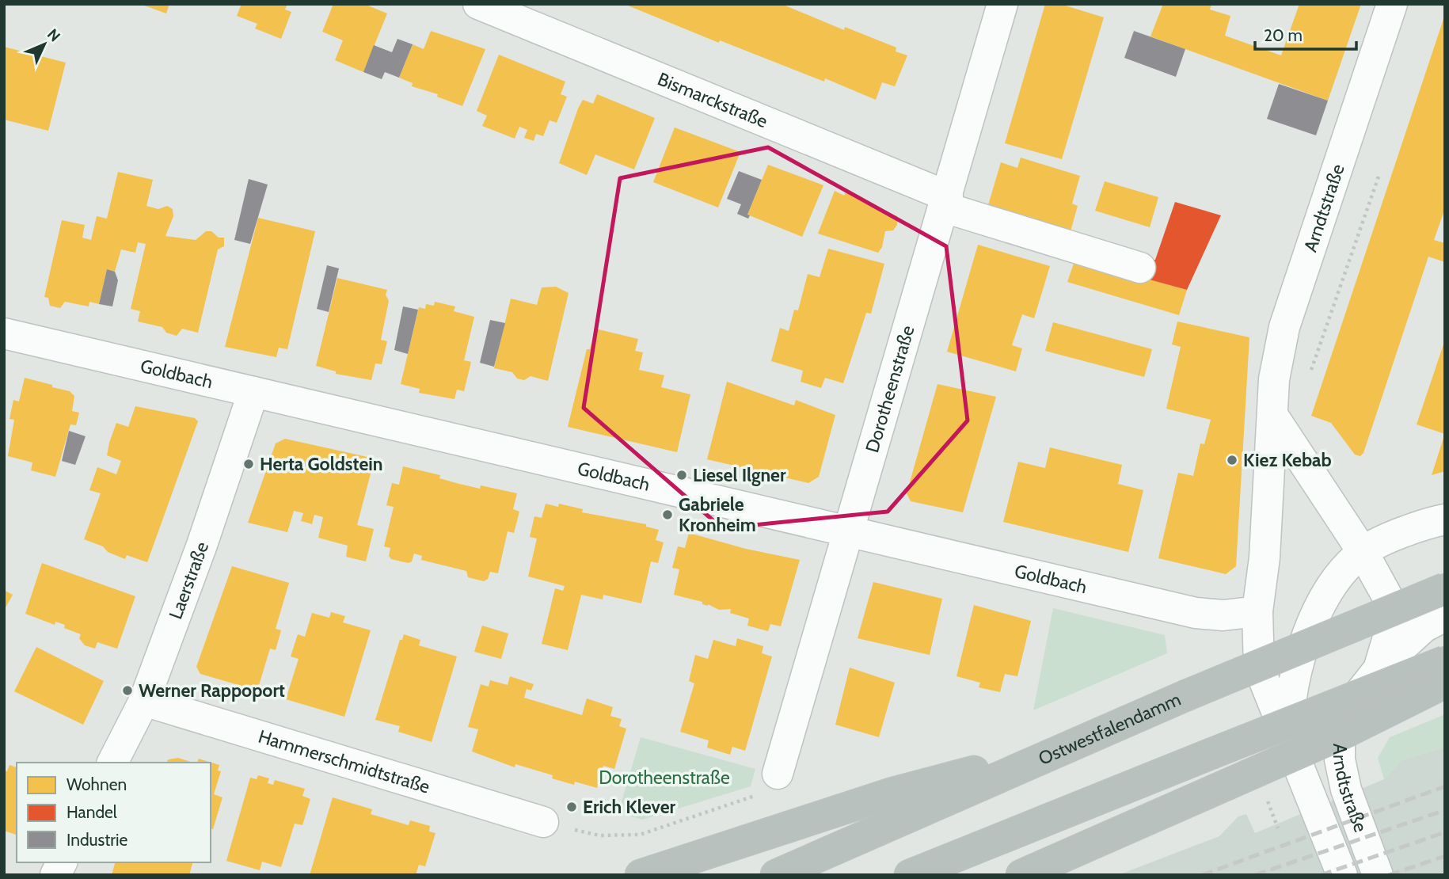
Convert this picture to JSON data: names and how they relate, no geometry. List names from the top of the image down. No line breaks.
{"streets":{"highway":["Ostwestfalendamm"],"street":["Bismarckstraße","Arndtstraße","Goldbach","Dorotheenstraße","Laerstraße","Hammerschmidtstraße"]},"crossings":[["Bismarckstraße","Dorotheenstraße"],["Arndtstraße","Goldbach"],["Goldbach","Dorotheenstraße"],["Goldbach","Laerstraße"],["Laerstraße","Hammerschmidtstraße"]],"parks":["Dorotheenstraße"],"places":["Kiez Kebab","Herta Goldstein","Liesel Ilgner","Gabriele Kronheim","Werner Rappoport","Erich Klever"],"legend":["Wohnen","Handel","Industrie"],"scale_bar":"20 m","north":"top right"}
